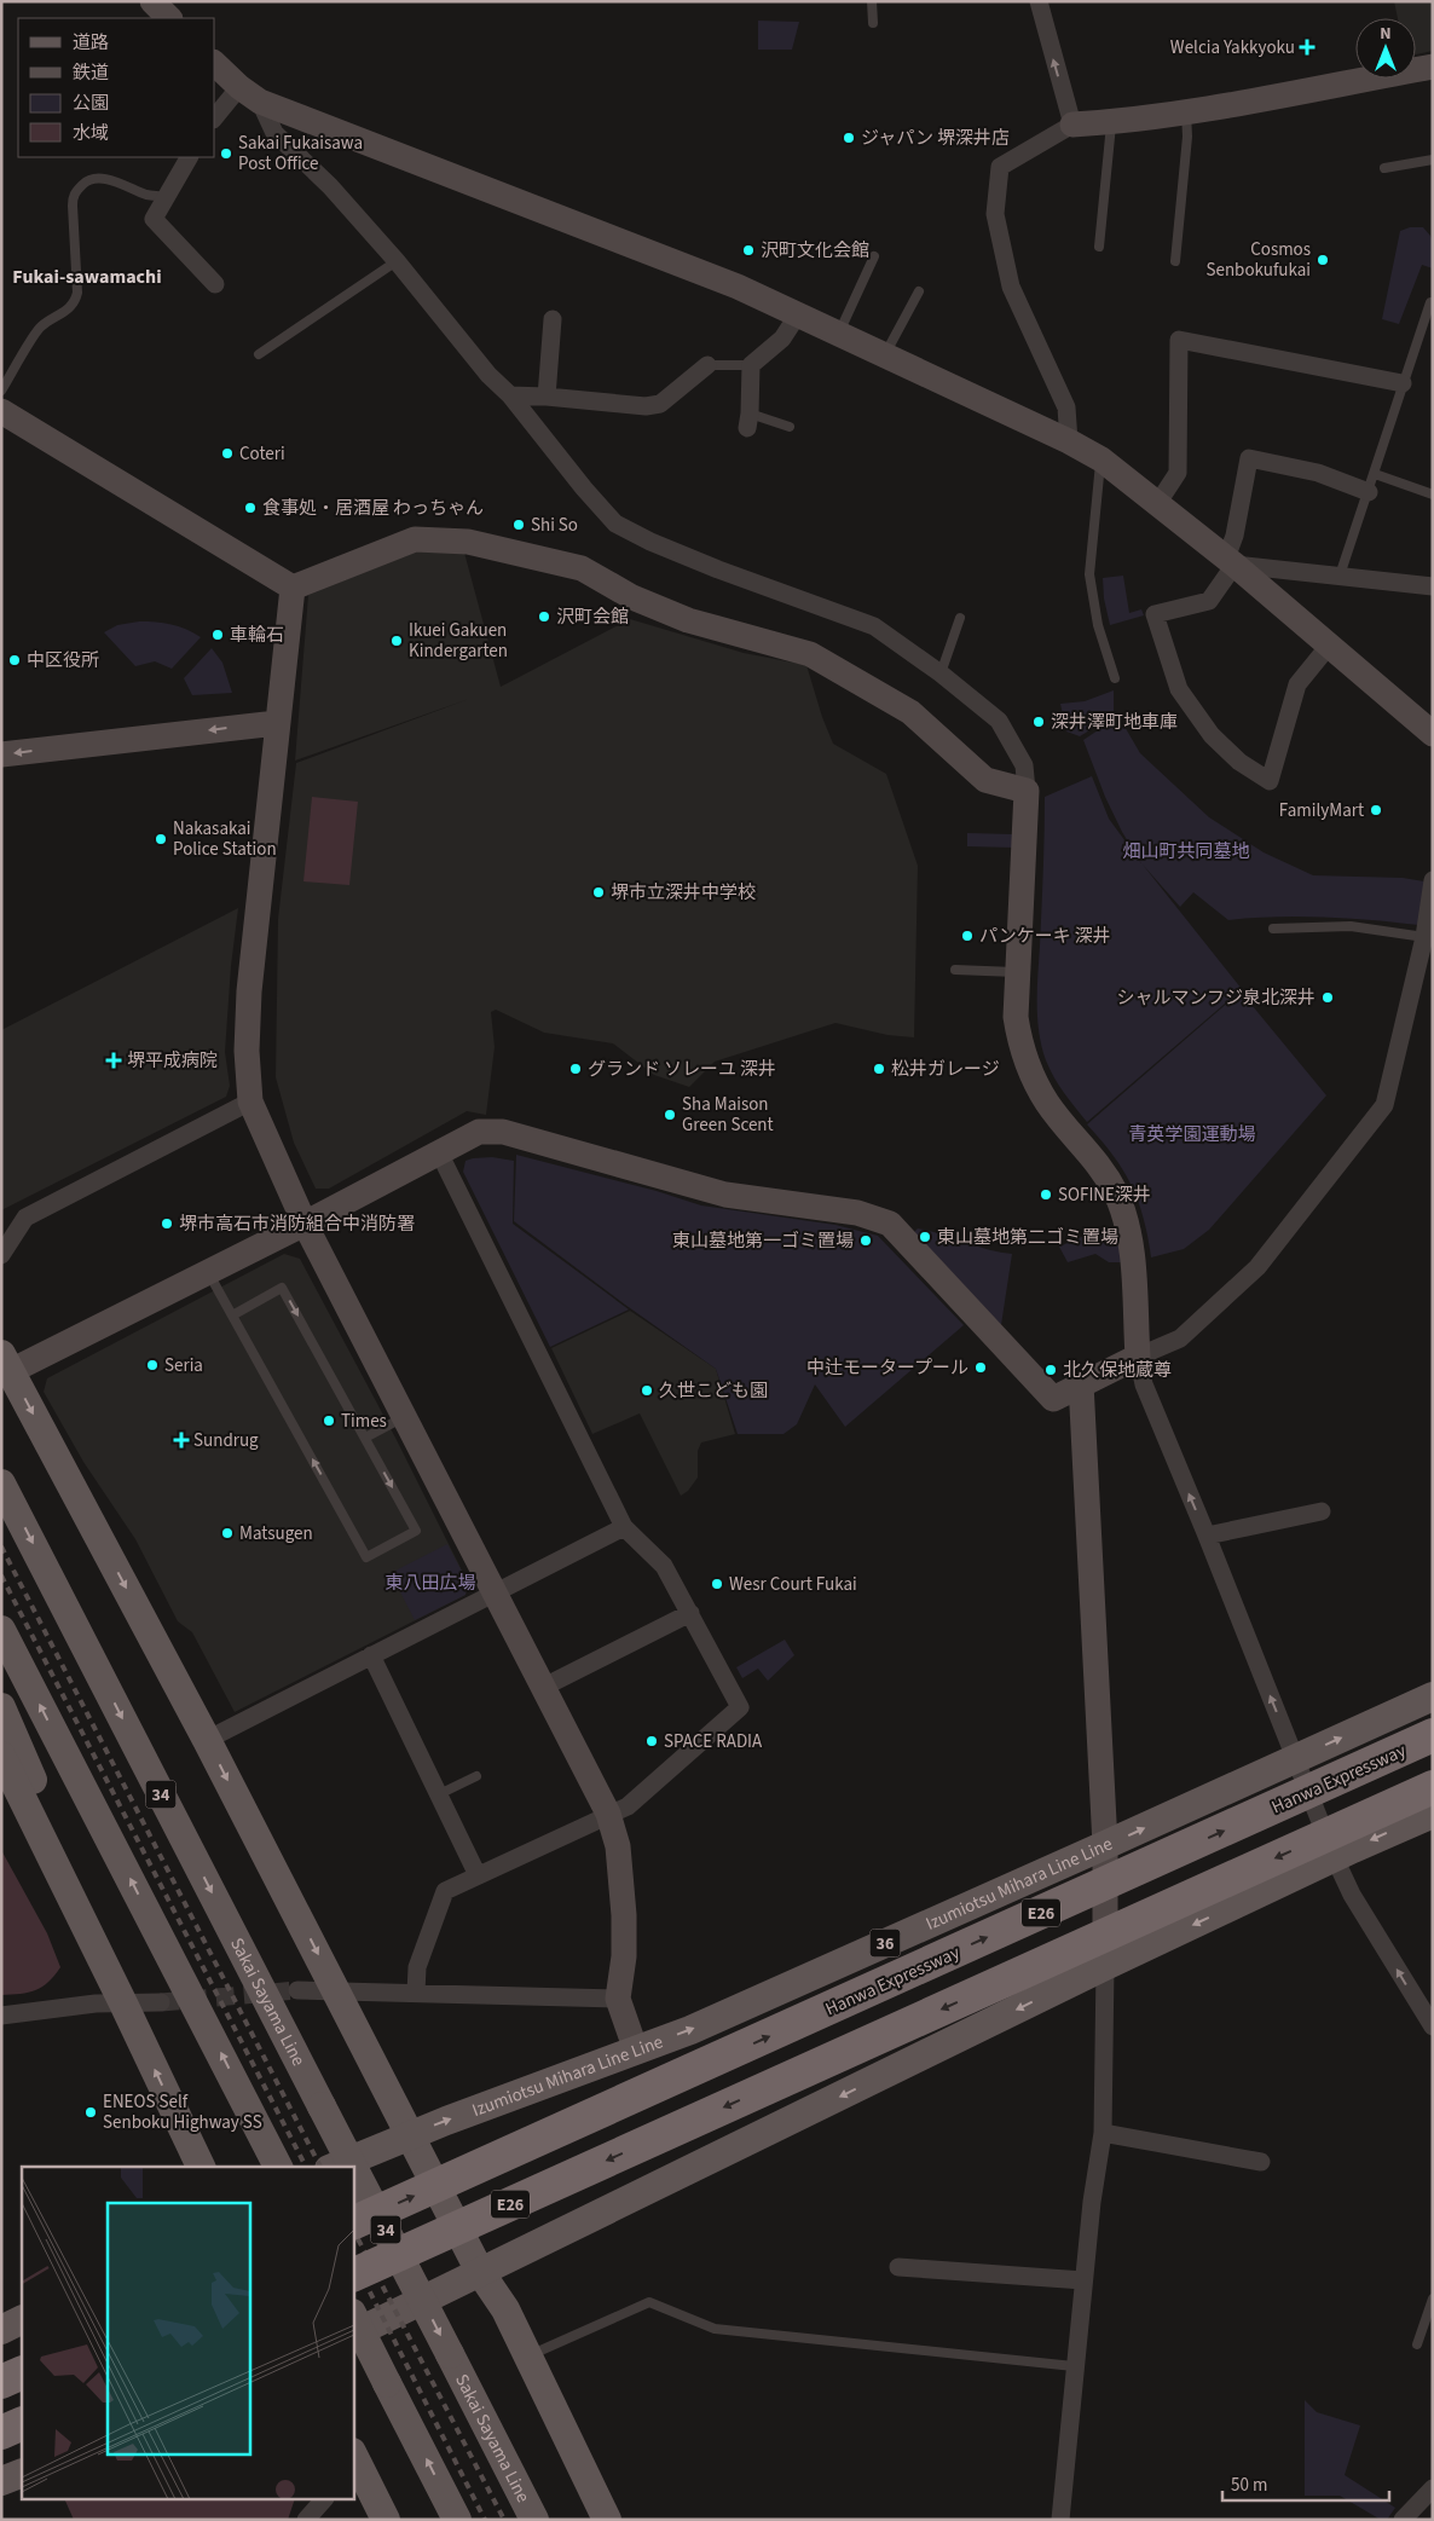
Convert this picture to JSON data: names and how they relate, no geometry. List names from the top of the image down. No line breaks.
{"streets":{"highway":["Hanwa Expressway","E26"],"main road":["34","Izumiotsu Mihara Line Line","36","Sakai Sayama Line"]},"districts":["Fukai-sawamachi"],"parks":["畑山町共同墓地","青英学園運動場","東八田広場"],"places":{"health":["Welcia Yakkyoku","堺平成病院","Sundrug"],"other":["ジャパン 堺深井店","Sakai Fukaisawa Post Office","沢町文化会館","Cosmos Senbokufukai","Coteri","食事処・居酒屋 わっちゃん","Shi So","沢町会館","車輪石","Ikuei Gakuen Kindergarten","中区役所","深井澤町地車庫","FamilyMart","Nakasakai Police Station","堺市立深井中学校","パンケーキ 深井","シャルマンフジ泉北深井","グランド ソレーユ 深井","松井ガレージ","Sha Maison Green Scent","SOFINE深井","堺市高石市消防組合中消防署","東山墓地第二ゴミ置場","東山墓地第一ゴミ置場","Seria","中辻モータープール","北久保地蔵尊","久世こども園","Times","Matsugen","Wesr Court Fukai","SPACE RADIA","ENEOS Self Senboku Highway SS"]},"legend":["道路","鉄道","公園","水域"],"scale_bar":"50 m","north":"top"}
